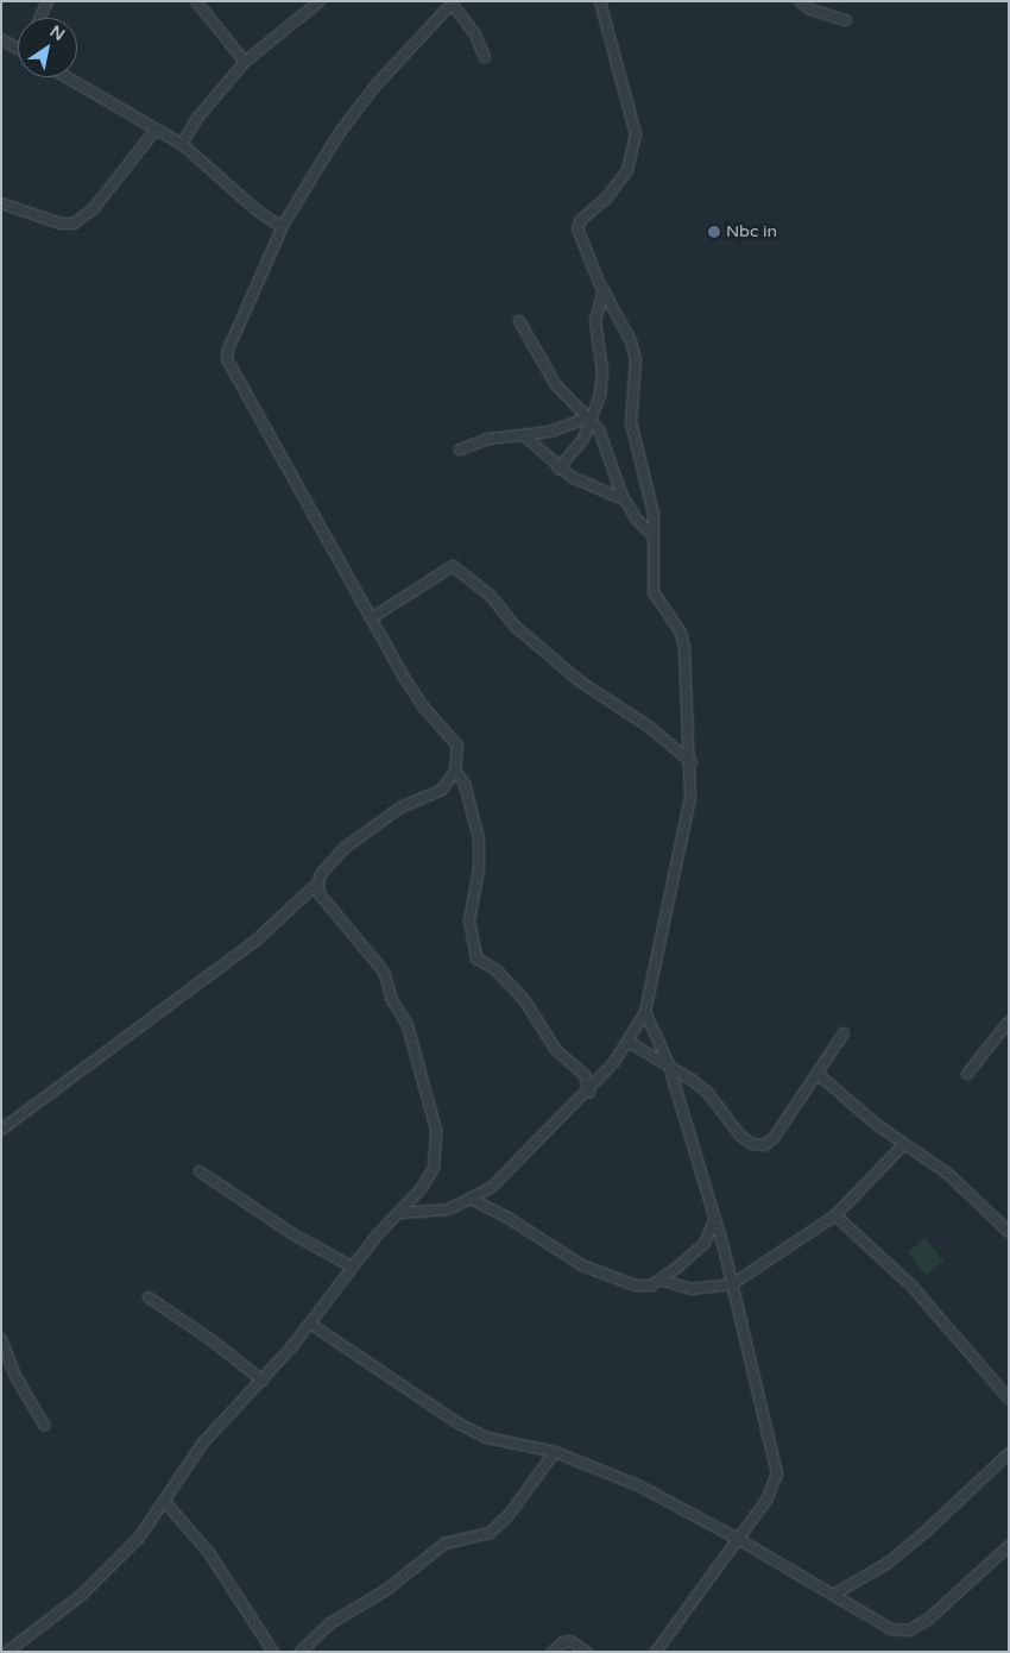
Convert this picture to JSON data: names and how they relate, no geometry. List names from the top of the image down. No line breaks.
{"places":["Nbc in"],"north":"top right"}
